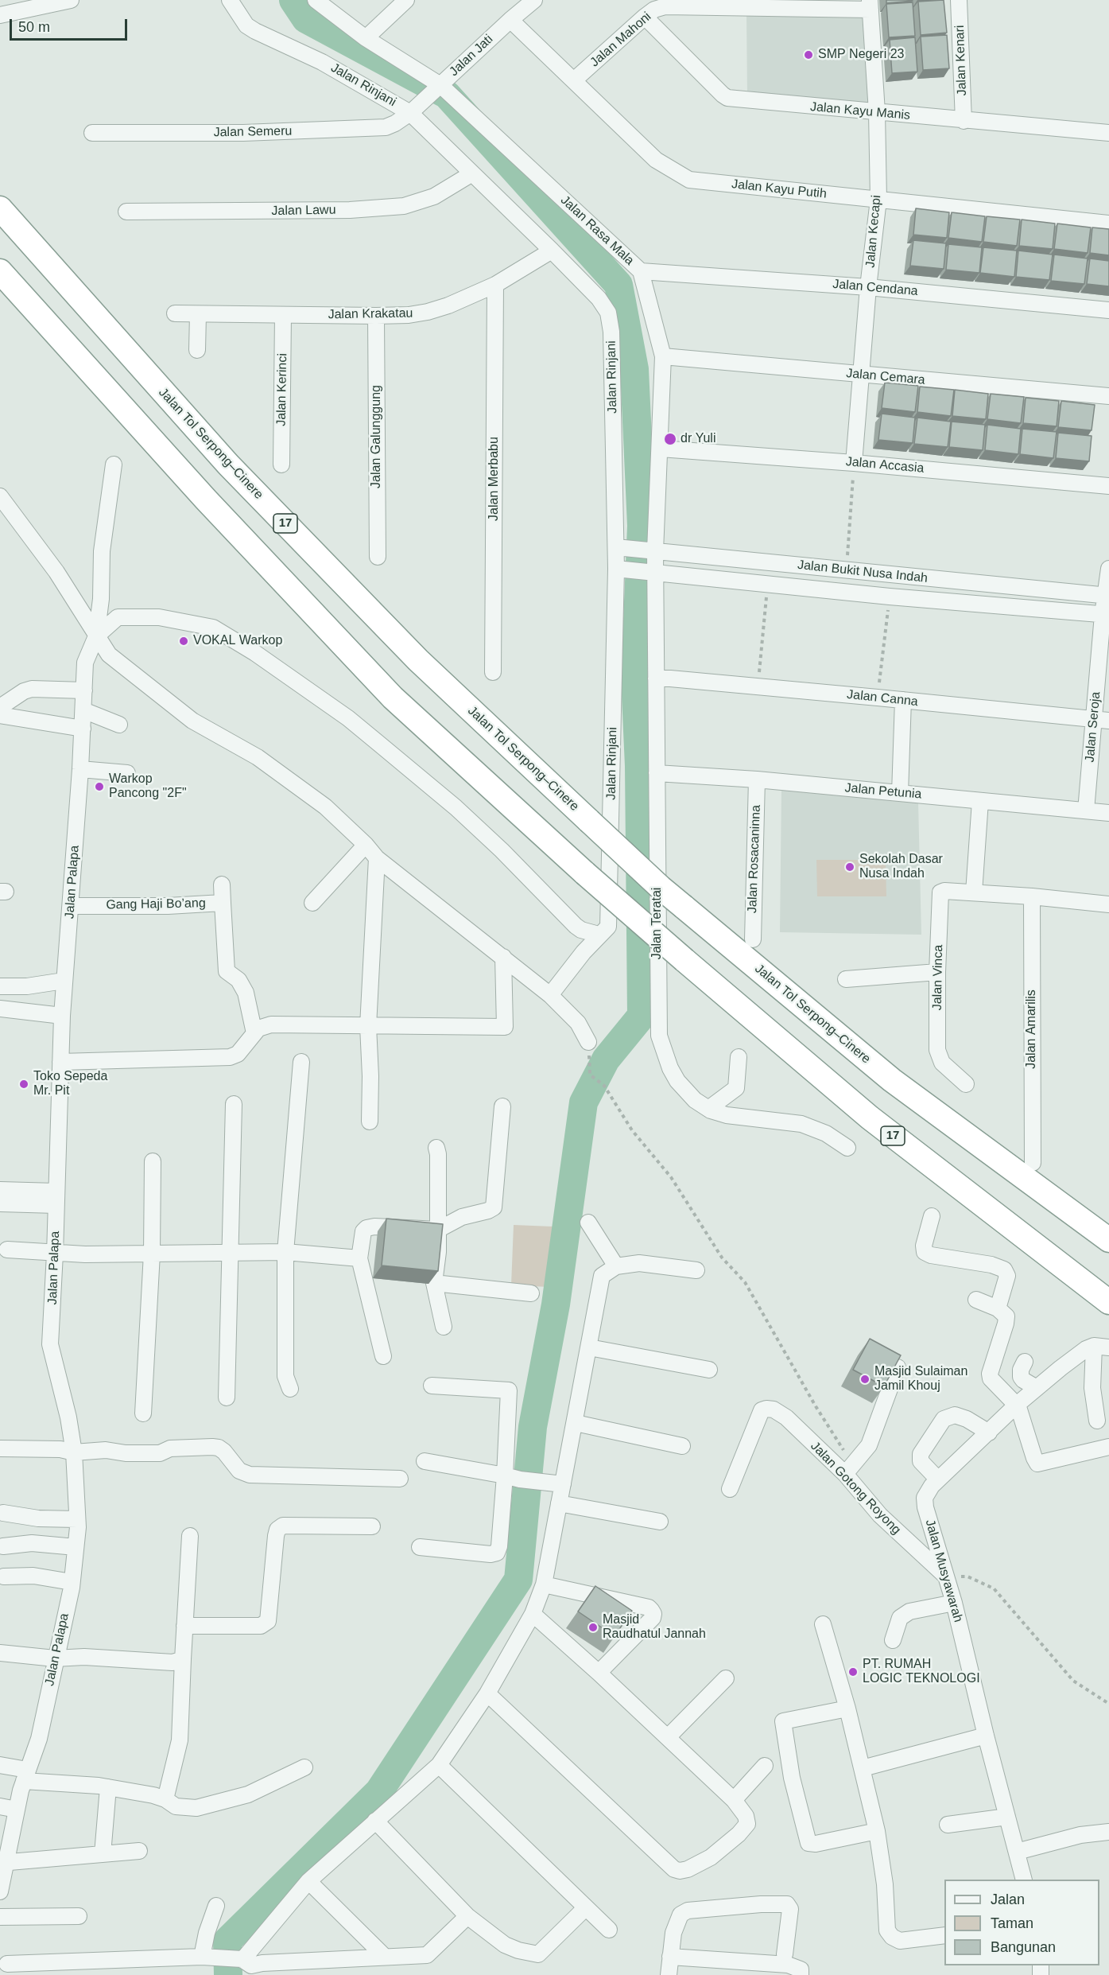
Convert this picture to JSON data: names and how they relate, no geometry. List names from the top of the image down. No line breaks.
{"streets":{"highway":["Jalan Tol Serpong–Cinere","17"],"street":["Jalan Mahoni","Jalan Jati","Jalan Kenari","Jalan Rinjani","Jalan Kayu Manis","Jalan Semeru","Jalan Kayu Putih","Jalan Lawu","Jalan Rasa Mala","Jalan Kecapi","Jalan Cendana","Jalan Krakatau","Jalan Cemara","Jalan Kerinci","Jalan Galunggung","Jalan Accasia","Jalan Merbabu","Jalan Bukit Nusa Indah","Jalan Canna","Jalan Seroja","Jalan Petunia","Jalan Rosacaninna","Jalan Palapa","Gang Haji Bo’ang","Jalan Teratai","Jalan Vinca","Jalan Amarilis","Jalan Gotong Royong","Jalan Musyawarah"]},"crossings":[["Jalan Mahoni","Jalan Kayu Manis"],["Jalan Mahoni","Jalan Kayu Putih"],["Jalan Mahoni","Jalan Kecapi"],["Jalan Jati","Jalan Rinjani"],["Jalan Jati","Jalan Semeru"],["Jalan Jati","Jalan Kayu Putih"],["Jalan Jati","Jalan Rasa Mala"],["Jalan Kenari","Jalan Kayu Manis"],["Jalan Rinjani","Jalan Semeru"],["Jalan Rinjani","Jalan Lawu"],["Jalan Rinjani","Jalan Krakatau"],["Jalan Rinjani","Jalan Bukit Nusa Indah"],["Jalan Kayu Manis","Jalan Kecapi"],["Jalan Kayu Putih","Jalan Kecapi"],["Jalan Rasa Mala","Jalan Cendana"],["Jalan Rasa Mala","Jalan Cemara"],["Jalan Rasa Mala","Jalan Accasia"],["Jalan Rasa Mala","Jalan Bukit Nusa Indah"],["Jalan Rasa Mala","Jalan Teratai"],["Jalan Kecapi","Jalan Cendana"],["Jalan Kecapi","Jalan Cemara"],["Jalan Kecapi","Jalan Accasia"],["Jalan Krakatau","Jalan Kerinci"],["Jalan Krakatau","Jalan Galunggung"],["Jalan Krakatau","Jalan Merbabu"],["Jalan Bukit Nusa Indah","Jalan Seroja"],["Jalan Bukit Nusa Indah","Jalan Teratai"],["Jalan Canna","Jalan Seroja"],["Jalan Canna","Jalan Teratai"],["Jalan Seroja","Jalan Petunia"],["Jalan Petunia","Jalan Rosacaninna"],["Jalan Petunia","Jalan Teratai"],["Jalan Palapa","Gang Haji Bo’ang"],["Jalan Gotong Royong","Jalan Musyawarah"]],"places":["SMP Negeri 23","dr Yuli","VOKAL Warkop","Warkop Pancong \"2F\"","Sekolah Dasar Nusa Indah","Toko Sepeda Mr. Pit","Masjid Sulaiman Jamil Khouj","Masjid Raudhatul Jannah","PT. RUMAH LOGIC TEKNOLOGI"],"legend":["Jalan","Taman","Bangunan"],"scale_bar":"50 m"}
